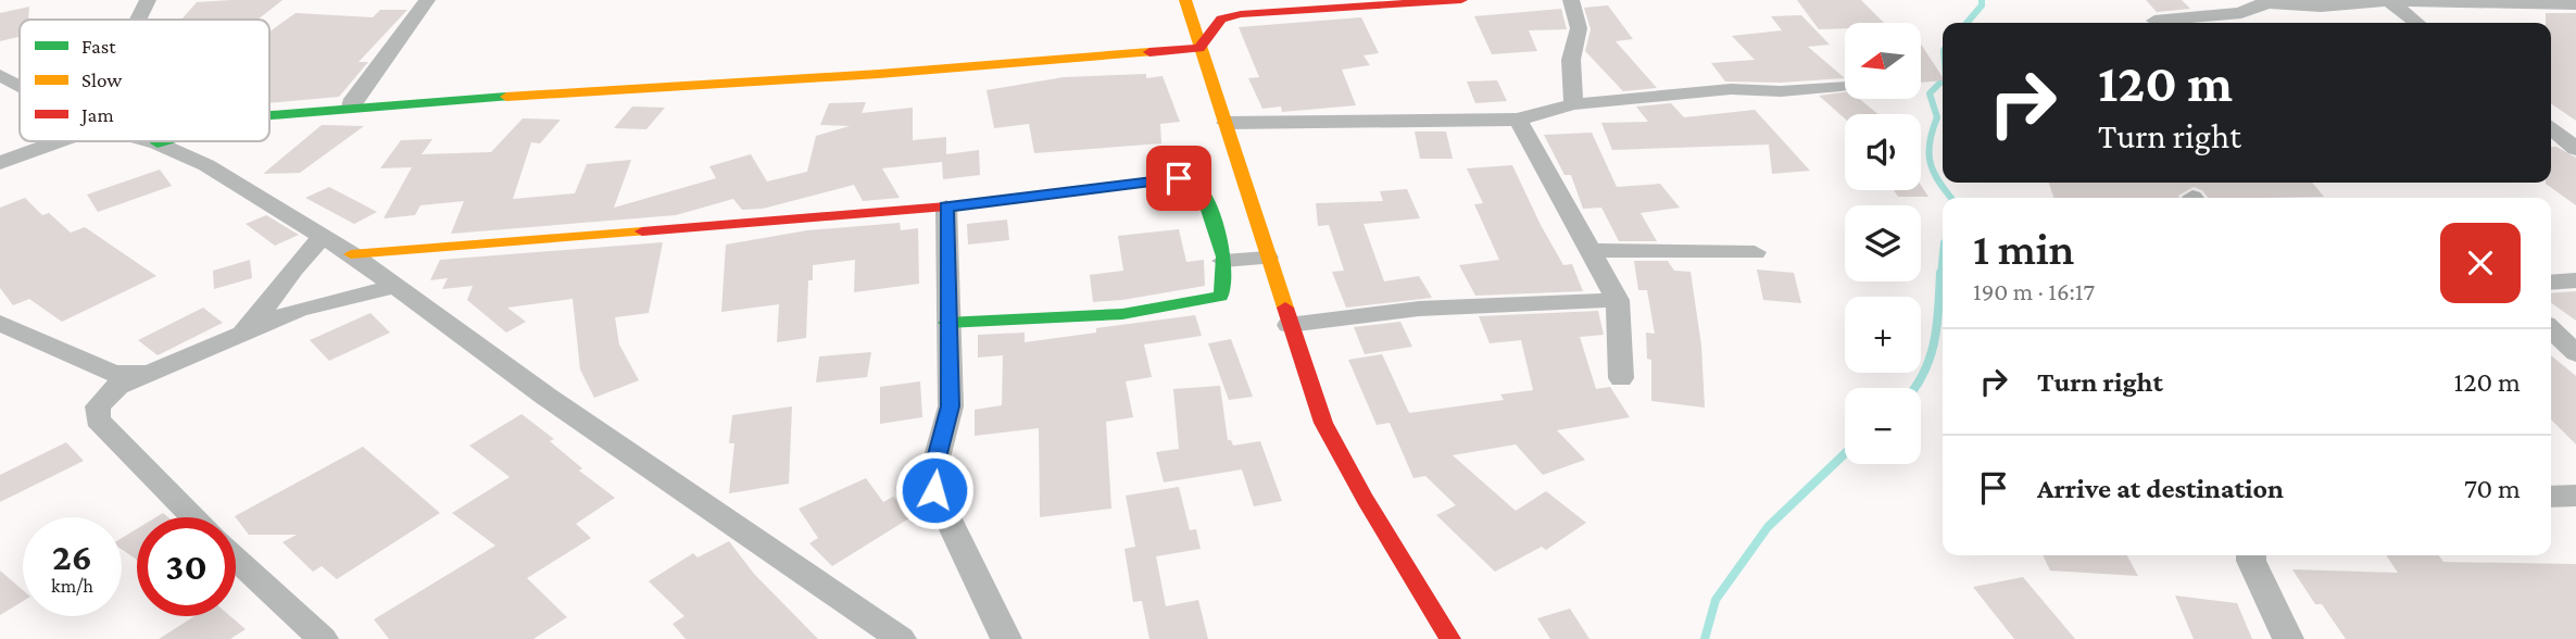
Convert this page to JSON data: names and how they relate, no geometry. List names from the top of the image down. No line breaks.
{"legend":["Fast","Slow","Jam"],"north":"left","page":{"map_buttons":["+","−"],"turn":["120 m","Turn right"],"heading":["1 min","190 m · 16:17"],"list":[{"name":"Turn right","value":"120 m"},{"name":"Arrive at destination","value":"70 m"}],"speed":"26 km/h","limit":"30"}}
